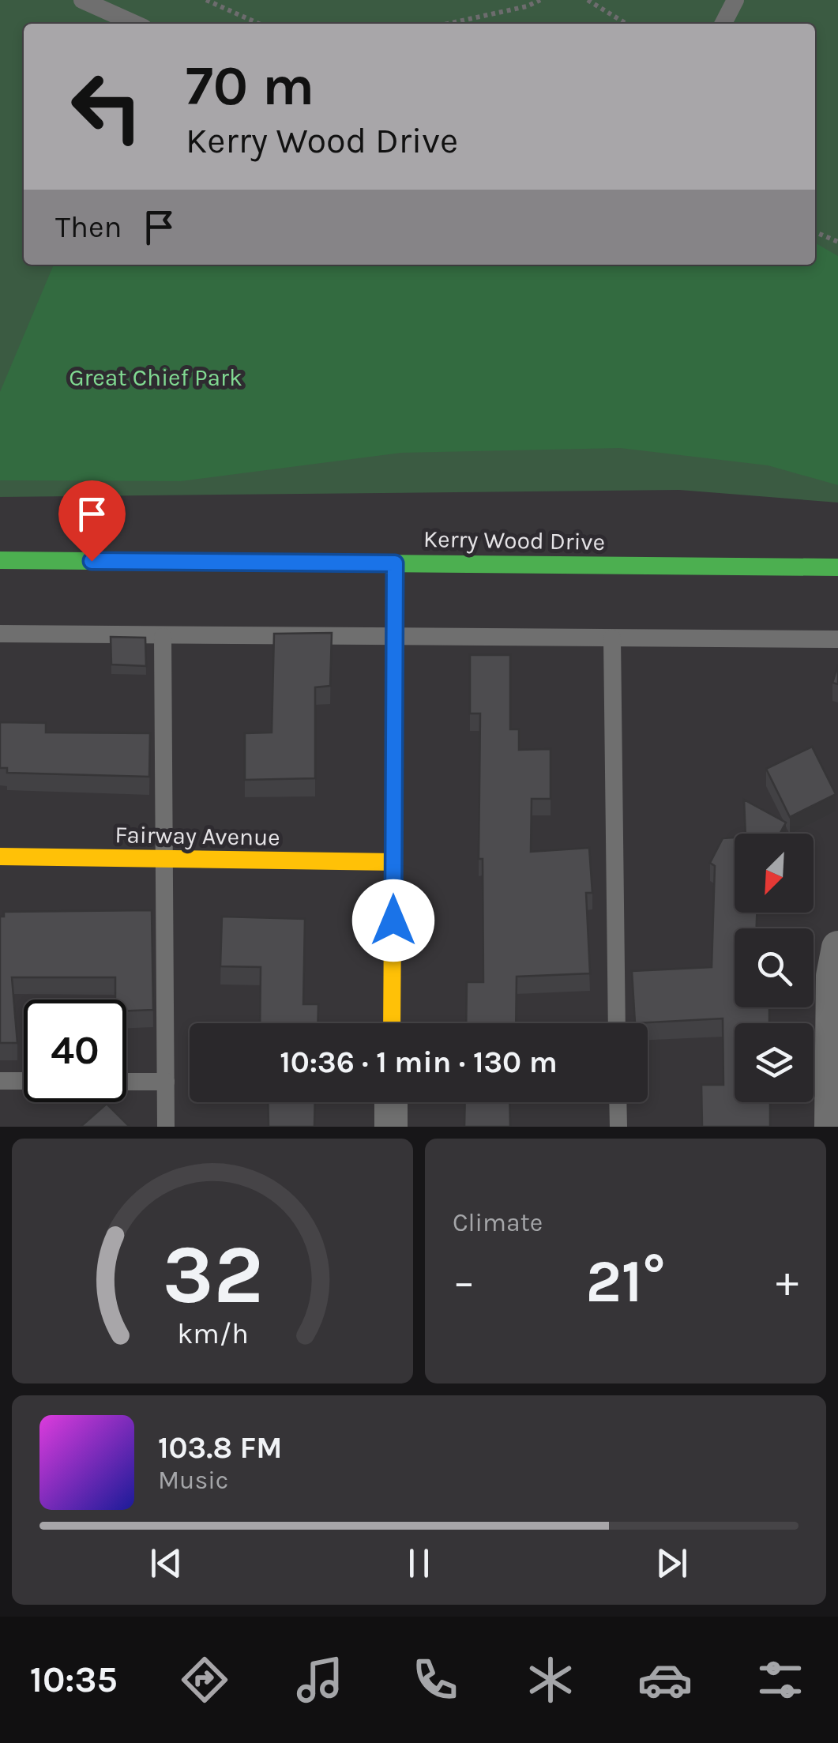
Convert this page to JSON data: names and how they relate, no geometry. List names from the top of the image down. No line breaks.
{"streets":{"street":["Kerry Wood Drive","Fairway Avenue"]},"parks":["Great Chief Park"],"north":"bottom left","page":{"turn":["70 m","Kerry Wood Drive"],"then":"Then","limit":"40","trip":"10:36 · 1 min · 130 m","tile":"Climate","heat":["−","21°","+"],"song":["103.8 FM","Music"],"tabs":"10:35","gauge":["32","km/h"]}}
